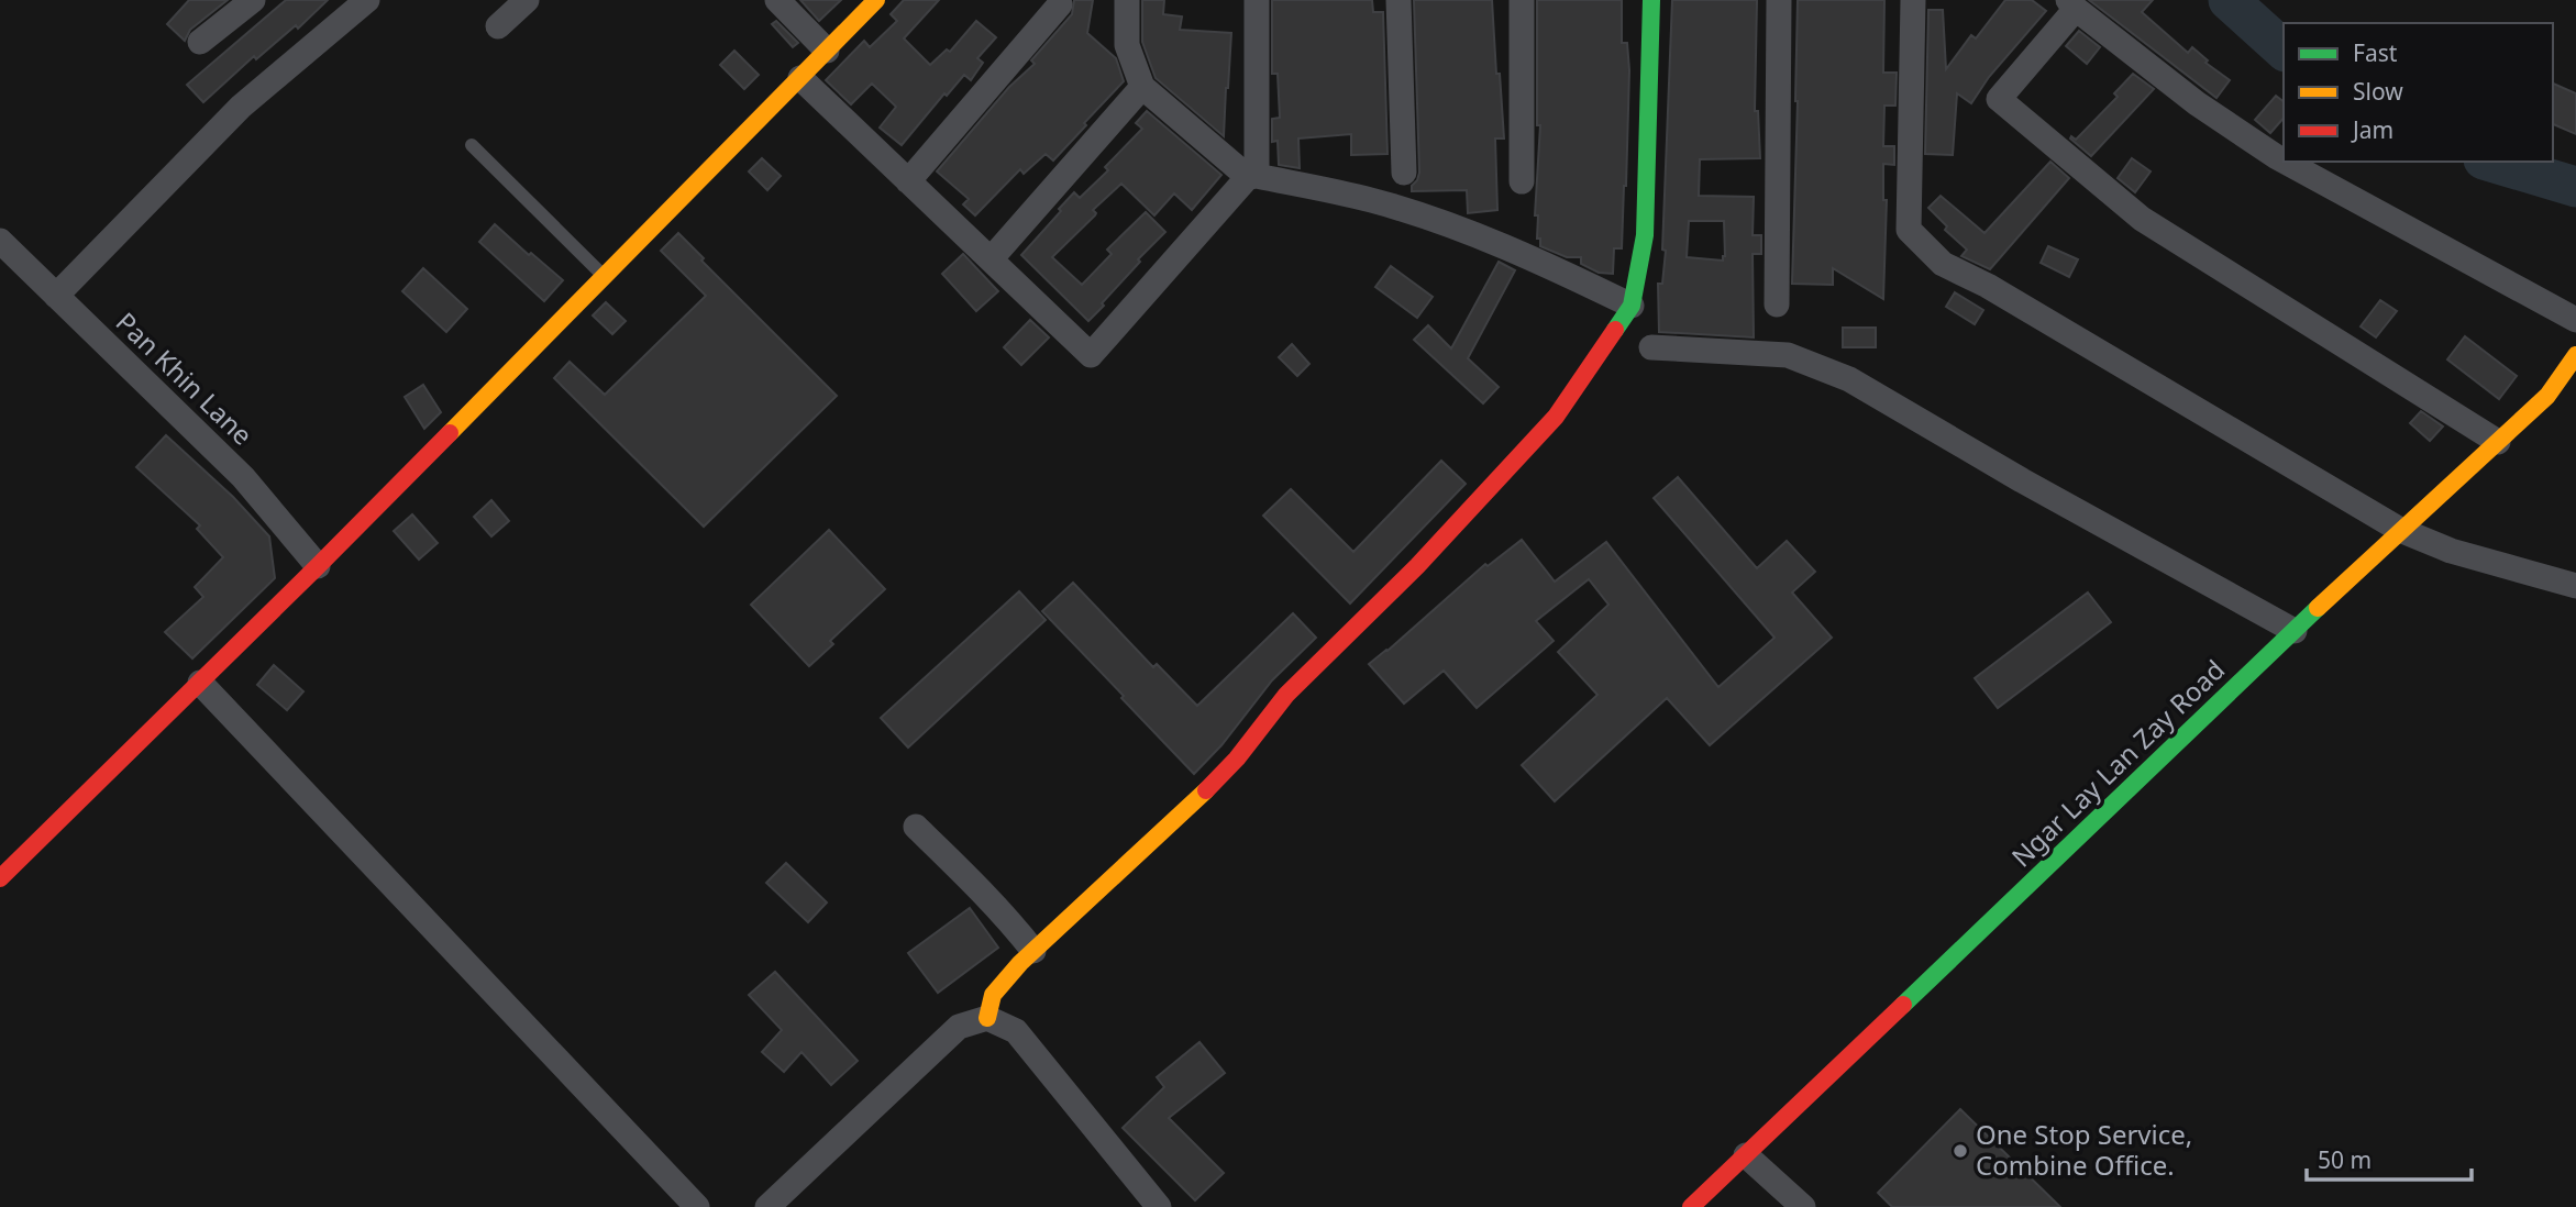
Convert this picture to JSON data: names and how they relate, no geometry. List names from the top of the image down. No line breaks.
{"streets":{"street":["Pan Khin Lane","Ngar Lay Lan Zay Road"]},"places":["One Stop Service, Combine Office."],"legend":["Fast","Slow","Jam"],"scale_bar":"50 m"}
